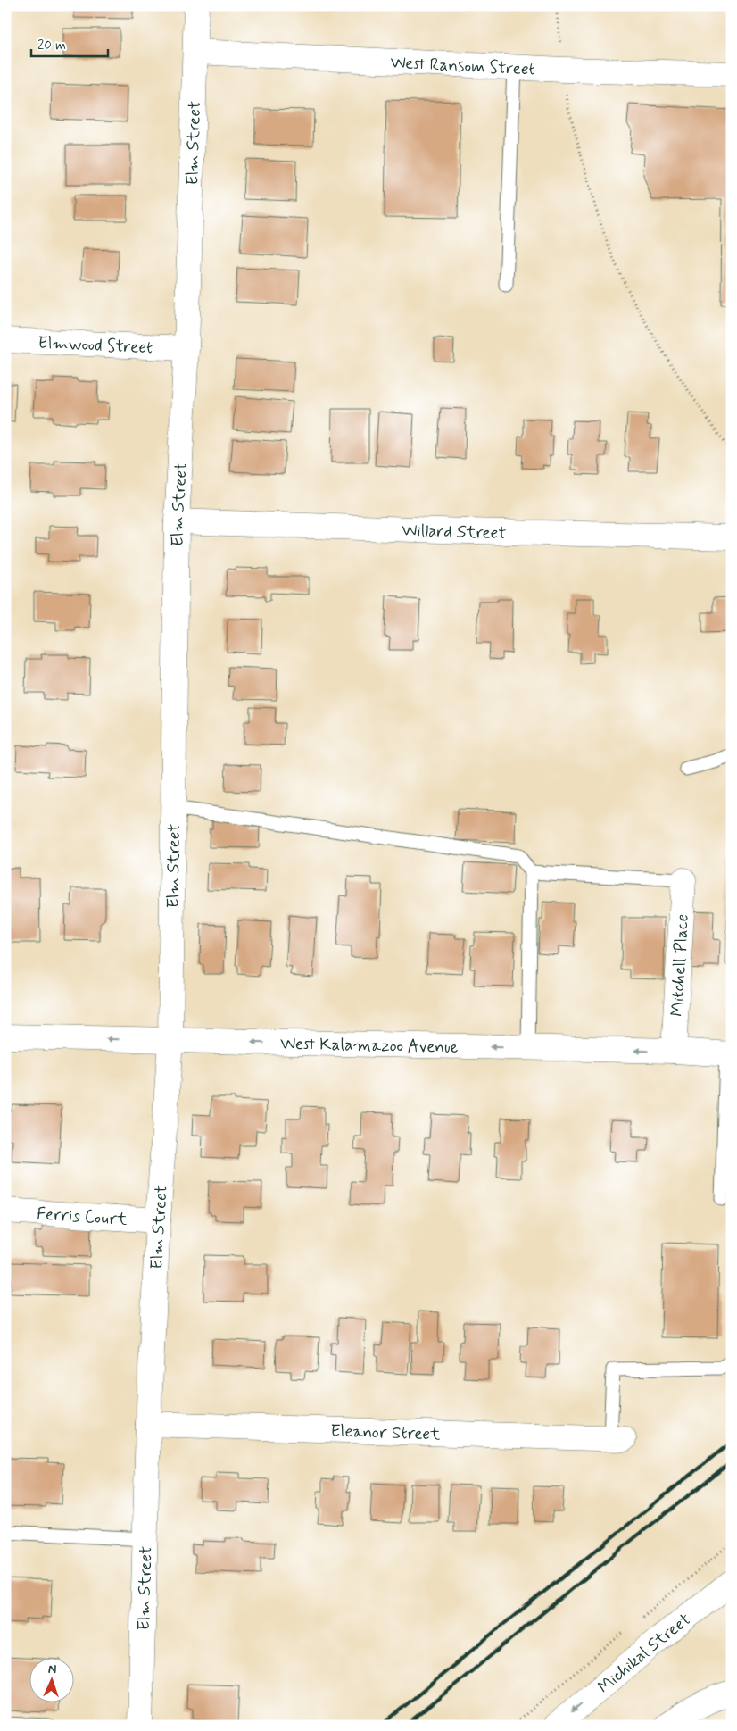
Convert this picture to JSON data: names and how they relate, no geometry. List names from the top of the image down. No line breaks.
{"streets":{"street":["West Ransom Street","Elm Street","Elmwood Street","Willard Street","Mitchell Place","West Kalamazoo Avenue","Ferris Court","Eleanor Street","Michikal Street"]},"crossings":[["West Ransom Street","Elm Street"],["Elm Street","Elmwood Street"],["Elm Street","Willard Street"],["Elm Street","West Kalamazoo Avenue"],["Elm Street","Ferris Court"],["Elm Street","Eleanor Street"],["Mitchell Place","West Kalamazoo Avenue"]],"one_way":["West Kalamazoo Avenue"],"scale_bar":"20 m","north":"top"}
